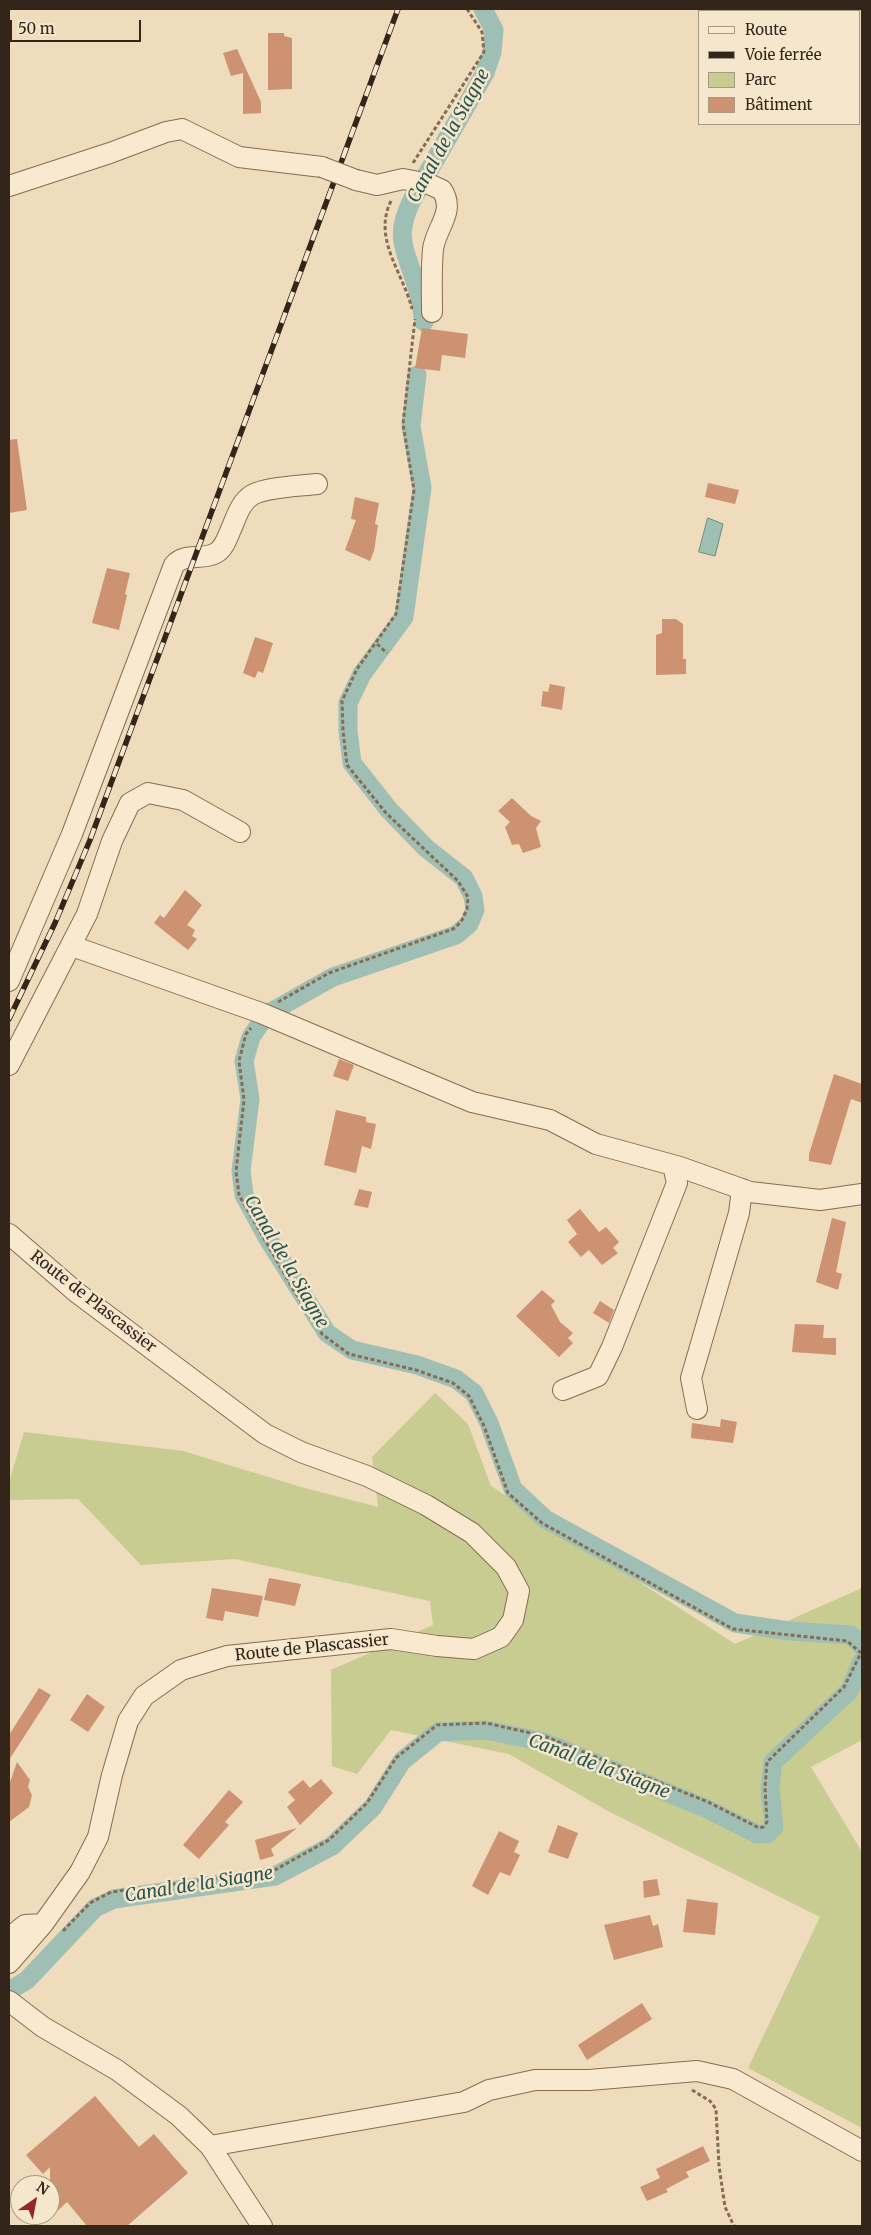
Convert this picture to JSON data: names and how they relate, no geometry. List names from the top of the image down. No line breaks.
{"streets":{"street":["Route de Plascassier"]},"water":["Canal de la Siagne"],"legend":["Route","Voie ferrée","Parc","Bâtiment"],"scale_bar":"50 m","north":"top right"}
